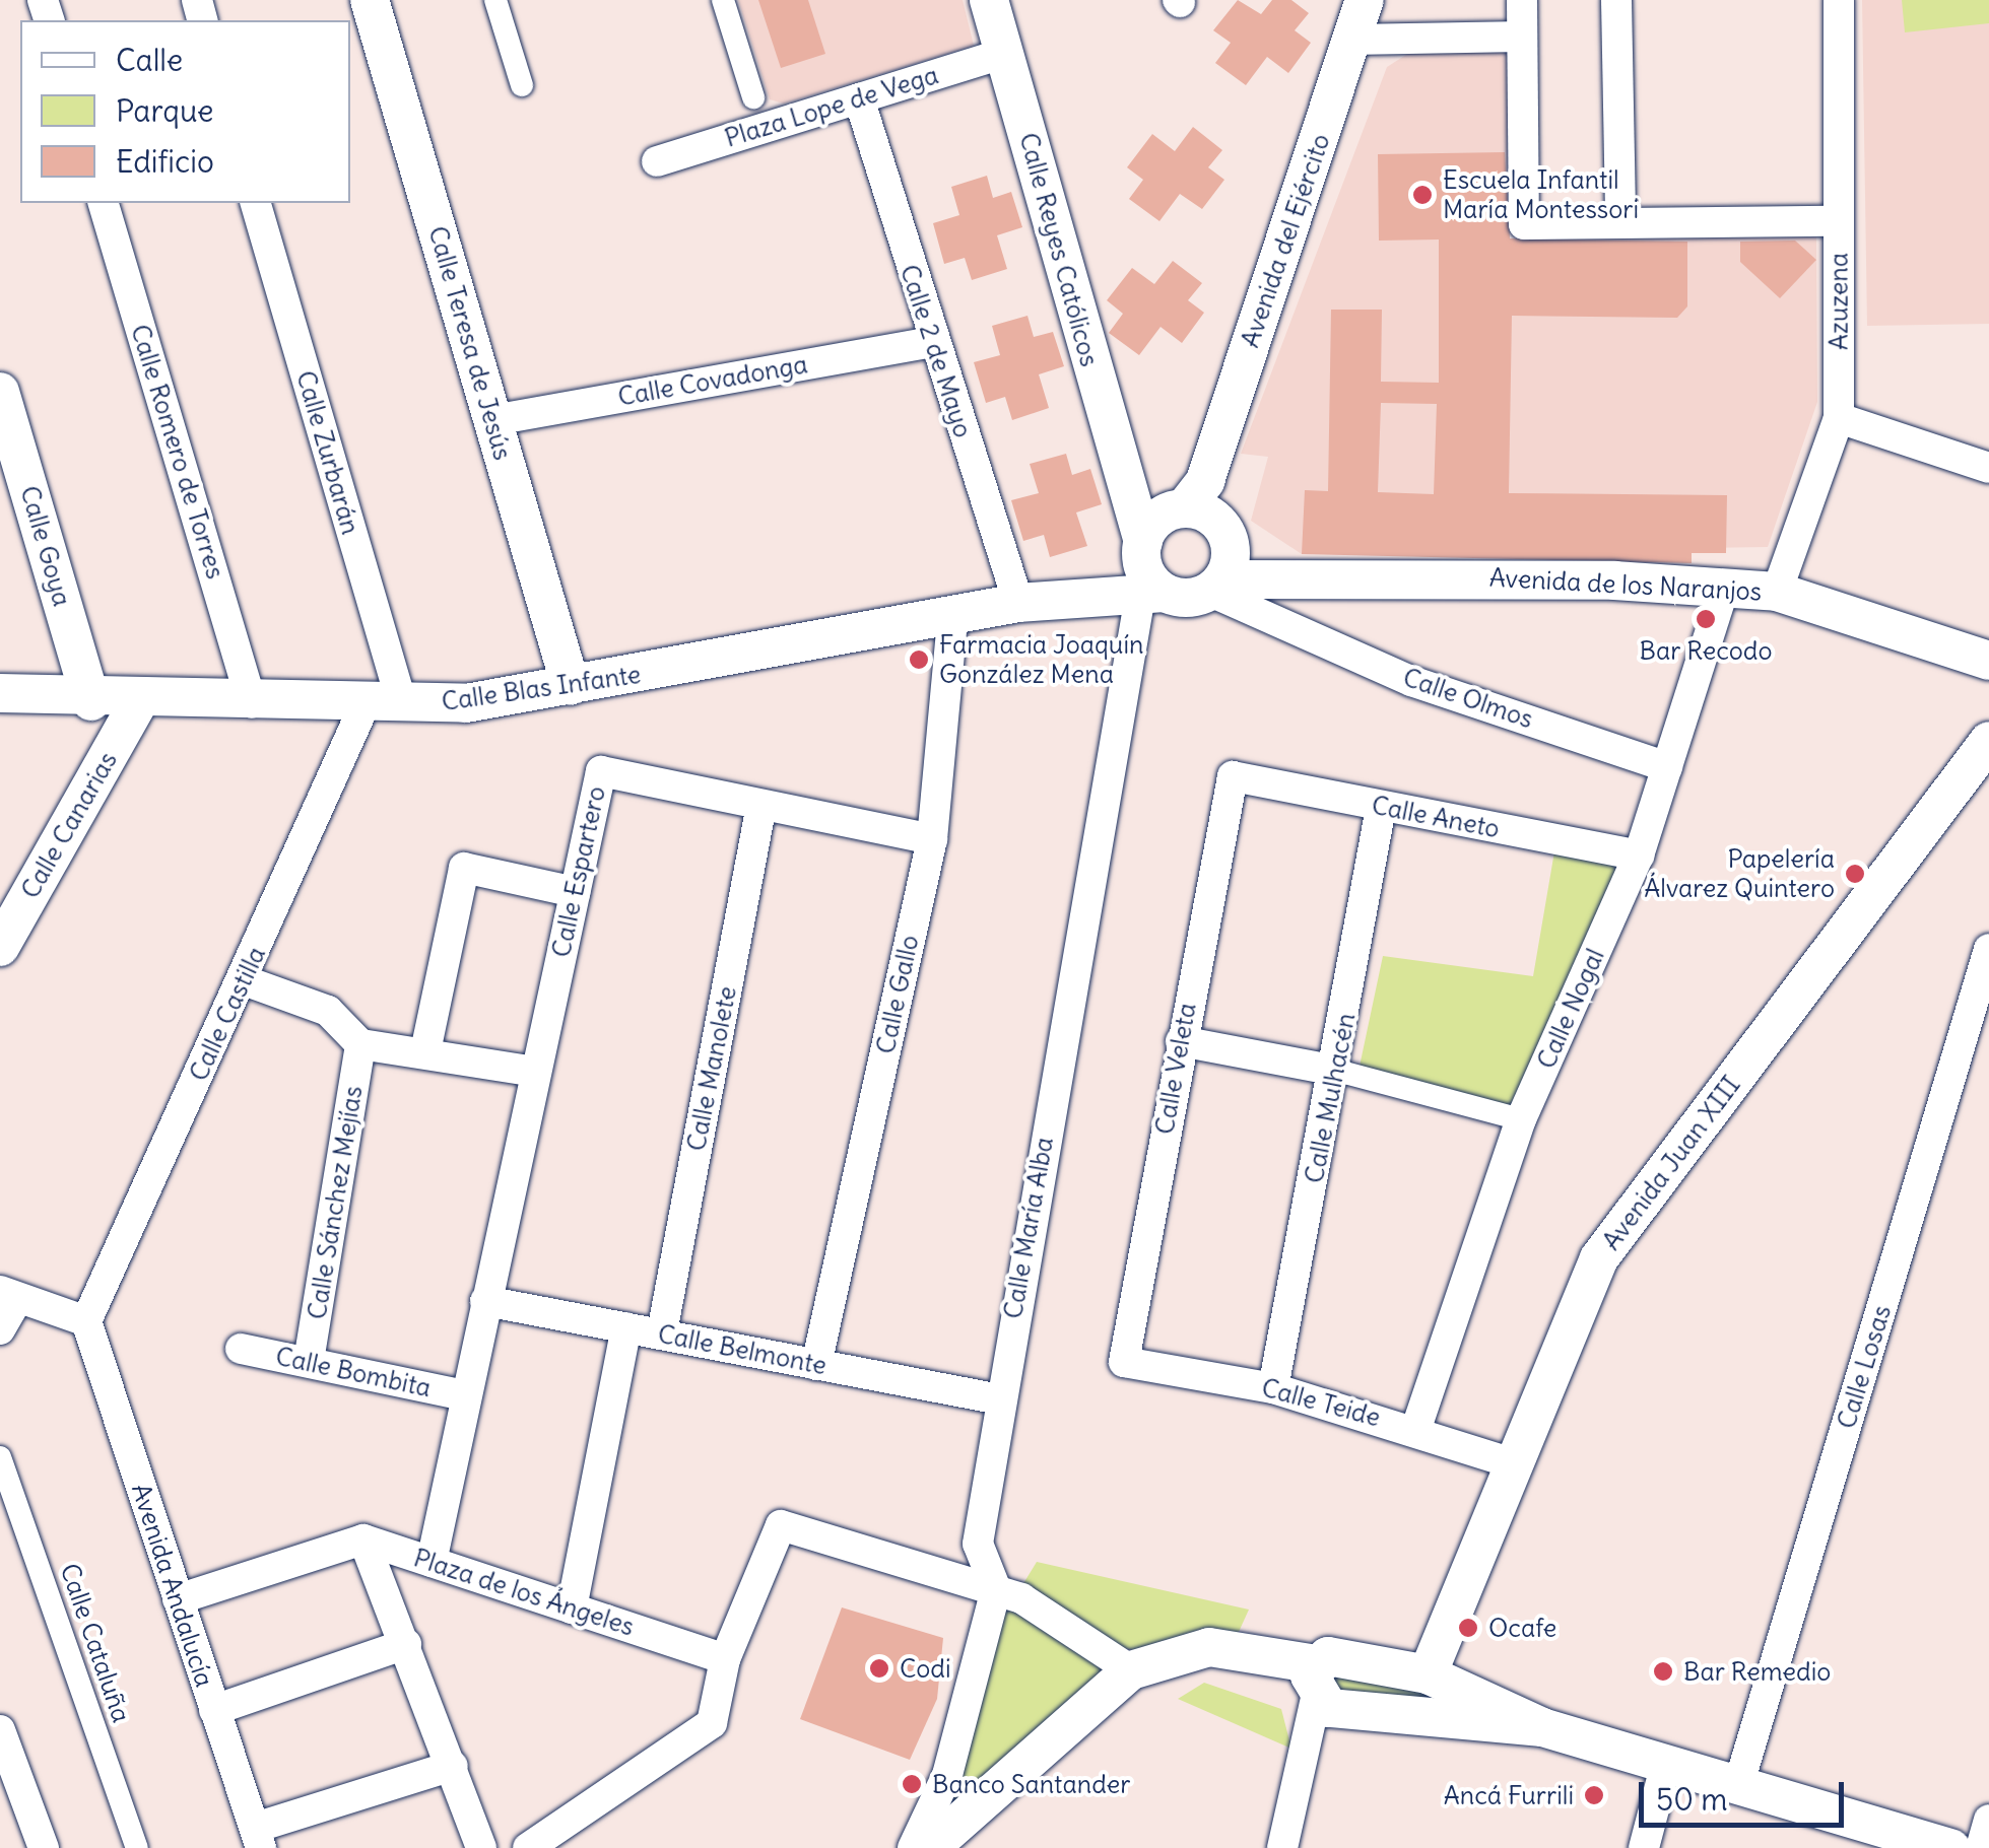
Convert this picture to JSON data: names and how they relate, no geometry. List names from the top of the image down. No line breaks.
{"streets":{"street":["Plaza Lope de Vega","Avenida del Ejército","Calle Reyes Católicos","Azuzena","Calle Teresa de Jesús","Calle 2 de Mayo","Calle Covadonga","Calle Romero de Torres","Calle Zurbarán","Calle Goya","Avenida de los Naranjos","Calle Blas Infante","Calle Olmos","Calle Aneto","Calle Canarias","Calle Espartero","Calle Gallo","Calle Nogal","Calle Castilla","Calle Manolete","Calle Veleta","Calle Mulhacén","Avenida Juan XIII","Calle Sánchez Mejías","Calle María Alba","Calle Belmonte","Calle Losas","Calle Bombita","Calle Teide","Avenida Andalucía","Plaza de los Ángeles","Calle Cataluña"]},"crossings":[["Plaza Lope de Vega","Calle Reyes Católicos"],["Plaza Lope de Vega","Calle 2 de Mayo"],["Avenida del Ejército","Calle Reyes Católicos"],["Avenida del Ejército","Avenida de los Naranjos"],["Avenida del Ejército","Calle Blas Infante"],["Avenida del Ejército","Calle Olmos"],["Avenida del Ejército","Calle María Alba"],["Calle Reyes Católicos","Avenida de los Naranjos"],["Calle Reyes Católicos","Calle Blas Infante"],["Calle Reyes Católicos","Calle Olmos"],["Calle Reyes Católicos","Calle María Alba"],["Azuzena","Avenida de los Naranjos"],["Calle Teresa de Jesús","Calle Covadonga"],["Calle Teresa de Jesús","Calle Blas Infante"],["Calle 2 de Mayo","Calle Covadonga"],["Calle 2 de Mayo","Calle Blas Infante"],["Calle Romero de Torres","Calle Blas Infante"],["Calle Zurbarán","Calle Blas Infante"],["Calle Zurbarán","Calle Castilla"],["Calle Goya","Calle Blas Infante"],["Avenida de los Naranjos","Calle Blas Infante"],["Avenida de los Naranjos","Calle Olmos"],["Avenida de los Naranjos","Calle Nogal"],["Avenida de los Naranjos","Calle María Alba"],["Calle Blas Infante","Calle Olmos"],["Calle Blas Infante","Calle Canarias"],["Calle Blas Infante","Calle Gallo"],["Calle Blas Infante","Calle Castilla"],["Calle Blas Infante","Calle María Alba"],["Calle Olmos","Calle Nogal"],["Calle Olmos","Calle María Alba"],["Calle Aneto","Calle Nogal"],["Calle Aneto","Calle Veleta"],["Calle Aneto","Calle Mulhacén"],["Calle Espartero","Calle Gallo"],["Calle Espartero","Calle Manolete"],["Calle Espartero","Calle Belmonte"],["Calle Espartero","Calle Bombita"],["Calle Espartero","Plaza de los Ángeles"],["Calle Gallo","Calle Belmonte"],["Calle Nogal","Calle Teide"],["Calle Castilla","Avenida Andalucía"],["Calle Manolete","Calle Belmonte"],["Calle Veleta","Calle Teide"],["Calle Mulhacén","Calle Teide"],["Avenida Juan XIII","Calle Teide"],["Calle Sánchez Mejías","Calle Bombita"],["Calle María Alba","Calle Belmonte"]],"places":["Escuela Infantil María Montessori","Bar Recodo","Farmacia Joaquín González Mena","Papelería Álvarez Quintero","Ocafe","Codi","Bar Remedio","Banco Santander","Ancá Furrili"],"legend":["Calle","Parque","Edificio"],"scale_bar":"50 m"}
